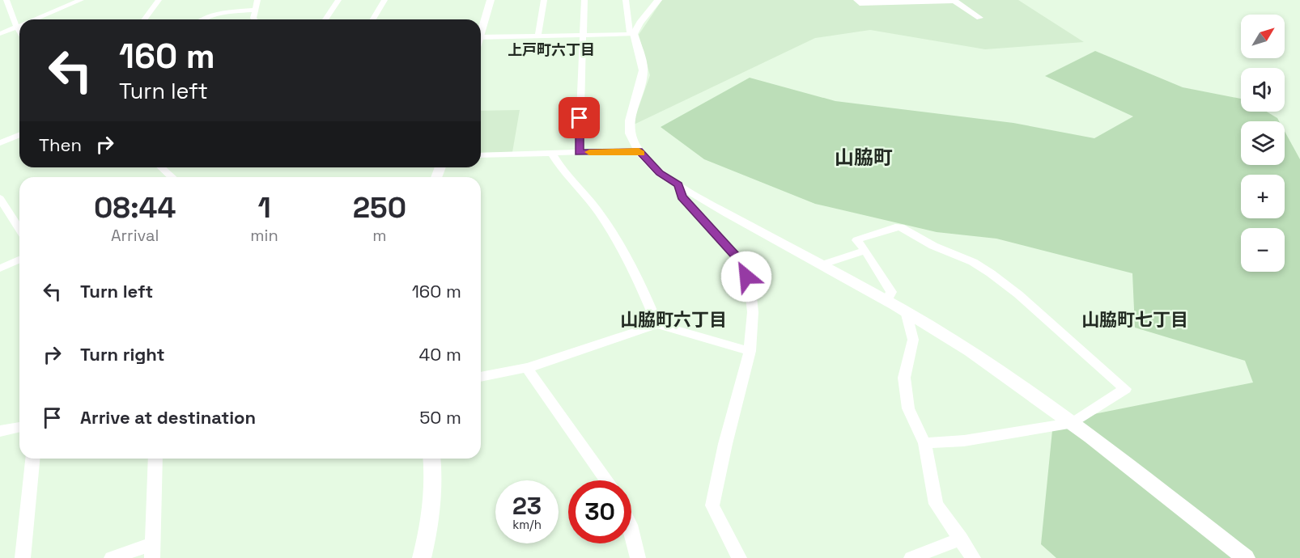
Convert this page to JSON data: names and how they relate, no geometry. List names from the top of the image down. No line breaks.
{"districts":["上戸町六丁目","山脇町","山脇町六丁目","山脇町七丁目"],"north":"top right","page":{"map_buttons":["+","−"],"turn":["160 m","Turn left"],"then":"Then","eta":["08:44","Arrival","1","min","250","m"],"list":[{"name":"Turn left","value":"160 m"},{"name":"Turn right","value":"40 m"},{"name":"Arrive at destination","value":"50 m"}],"speed":"23 km/h","limit":"30"}}
